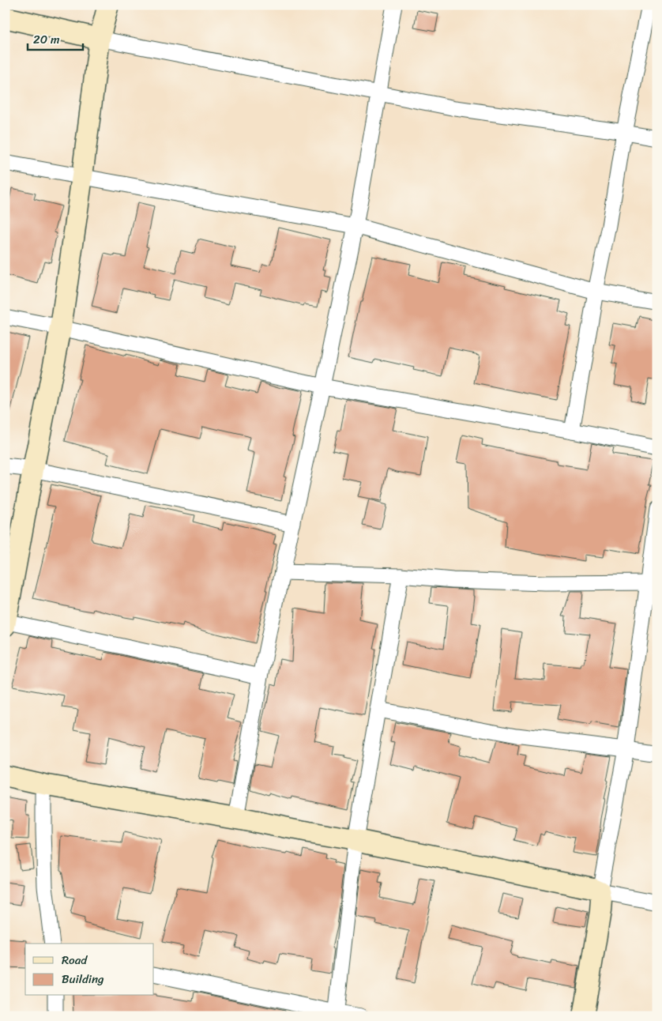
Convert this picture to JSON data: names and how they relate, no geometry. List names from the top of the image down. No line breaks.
{"legend":["Road","Building"],"scale_bar":"20 m"}
